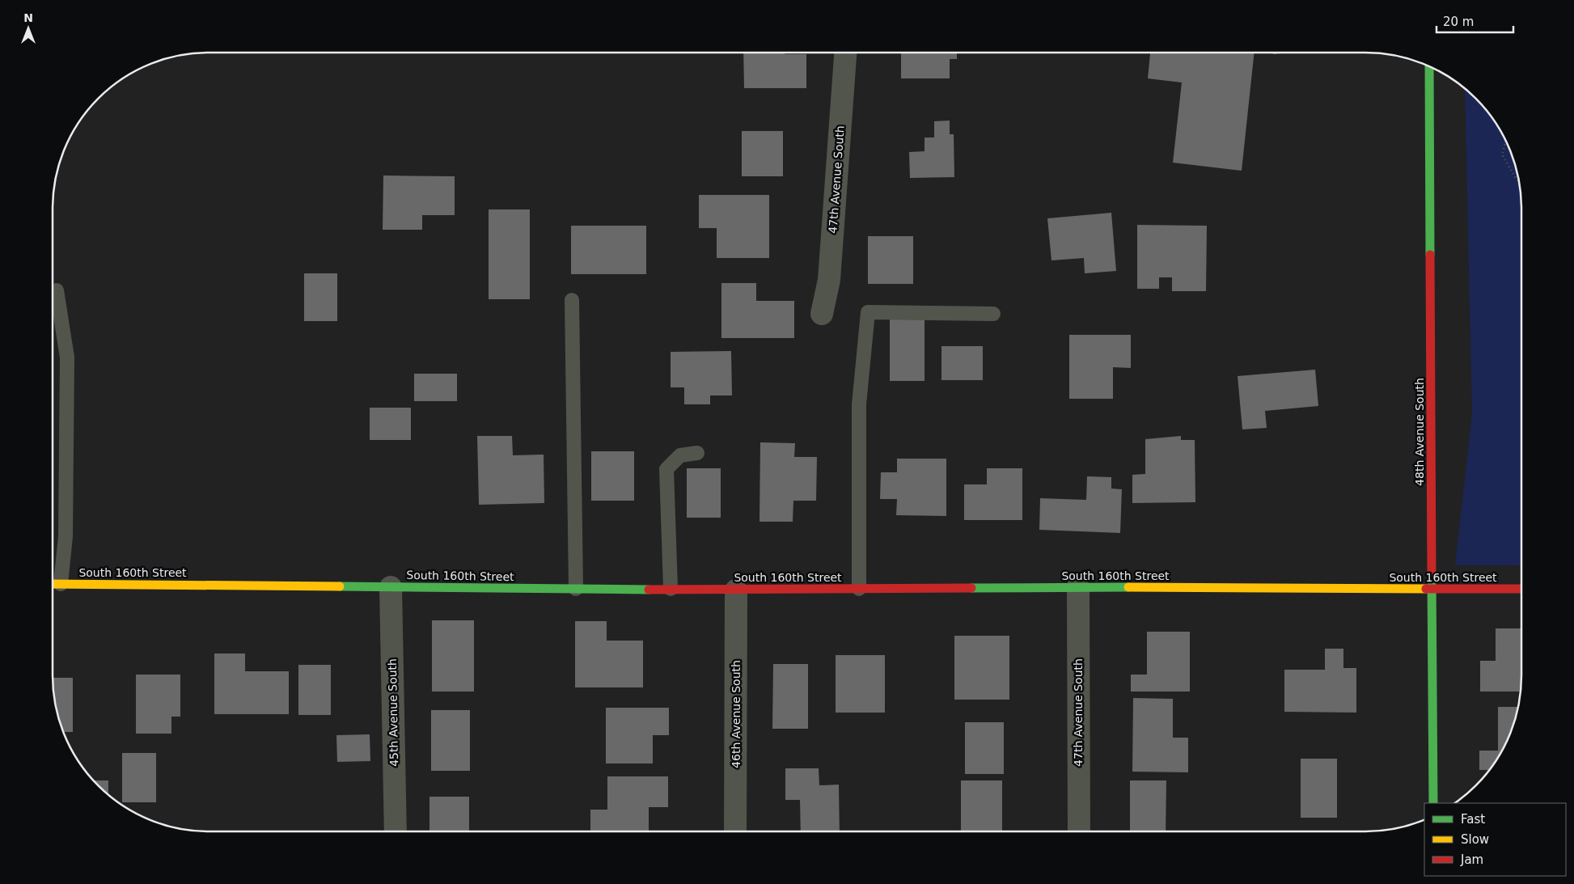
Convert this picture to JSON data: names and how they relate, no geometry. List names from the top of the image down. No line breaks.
{"streets":{"street":["47th Avenue South","48th Avenue South","South 160th Street","45th Avenue South","46th Avenue South"]},"crossings":[["47th Avenue South","South 160th Street"],["48th Avenue South","South 160th Street"],["South 160th Street","45th Avenue South"],["South 160th Street","46th Avenue South"]],"legend":["Fast","Slow","Jam"],"scale_bar":"20 m","north":"top"}
